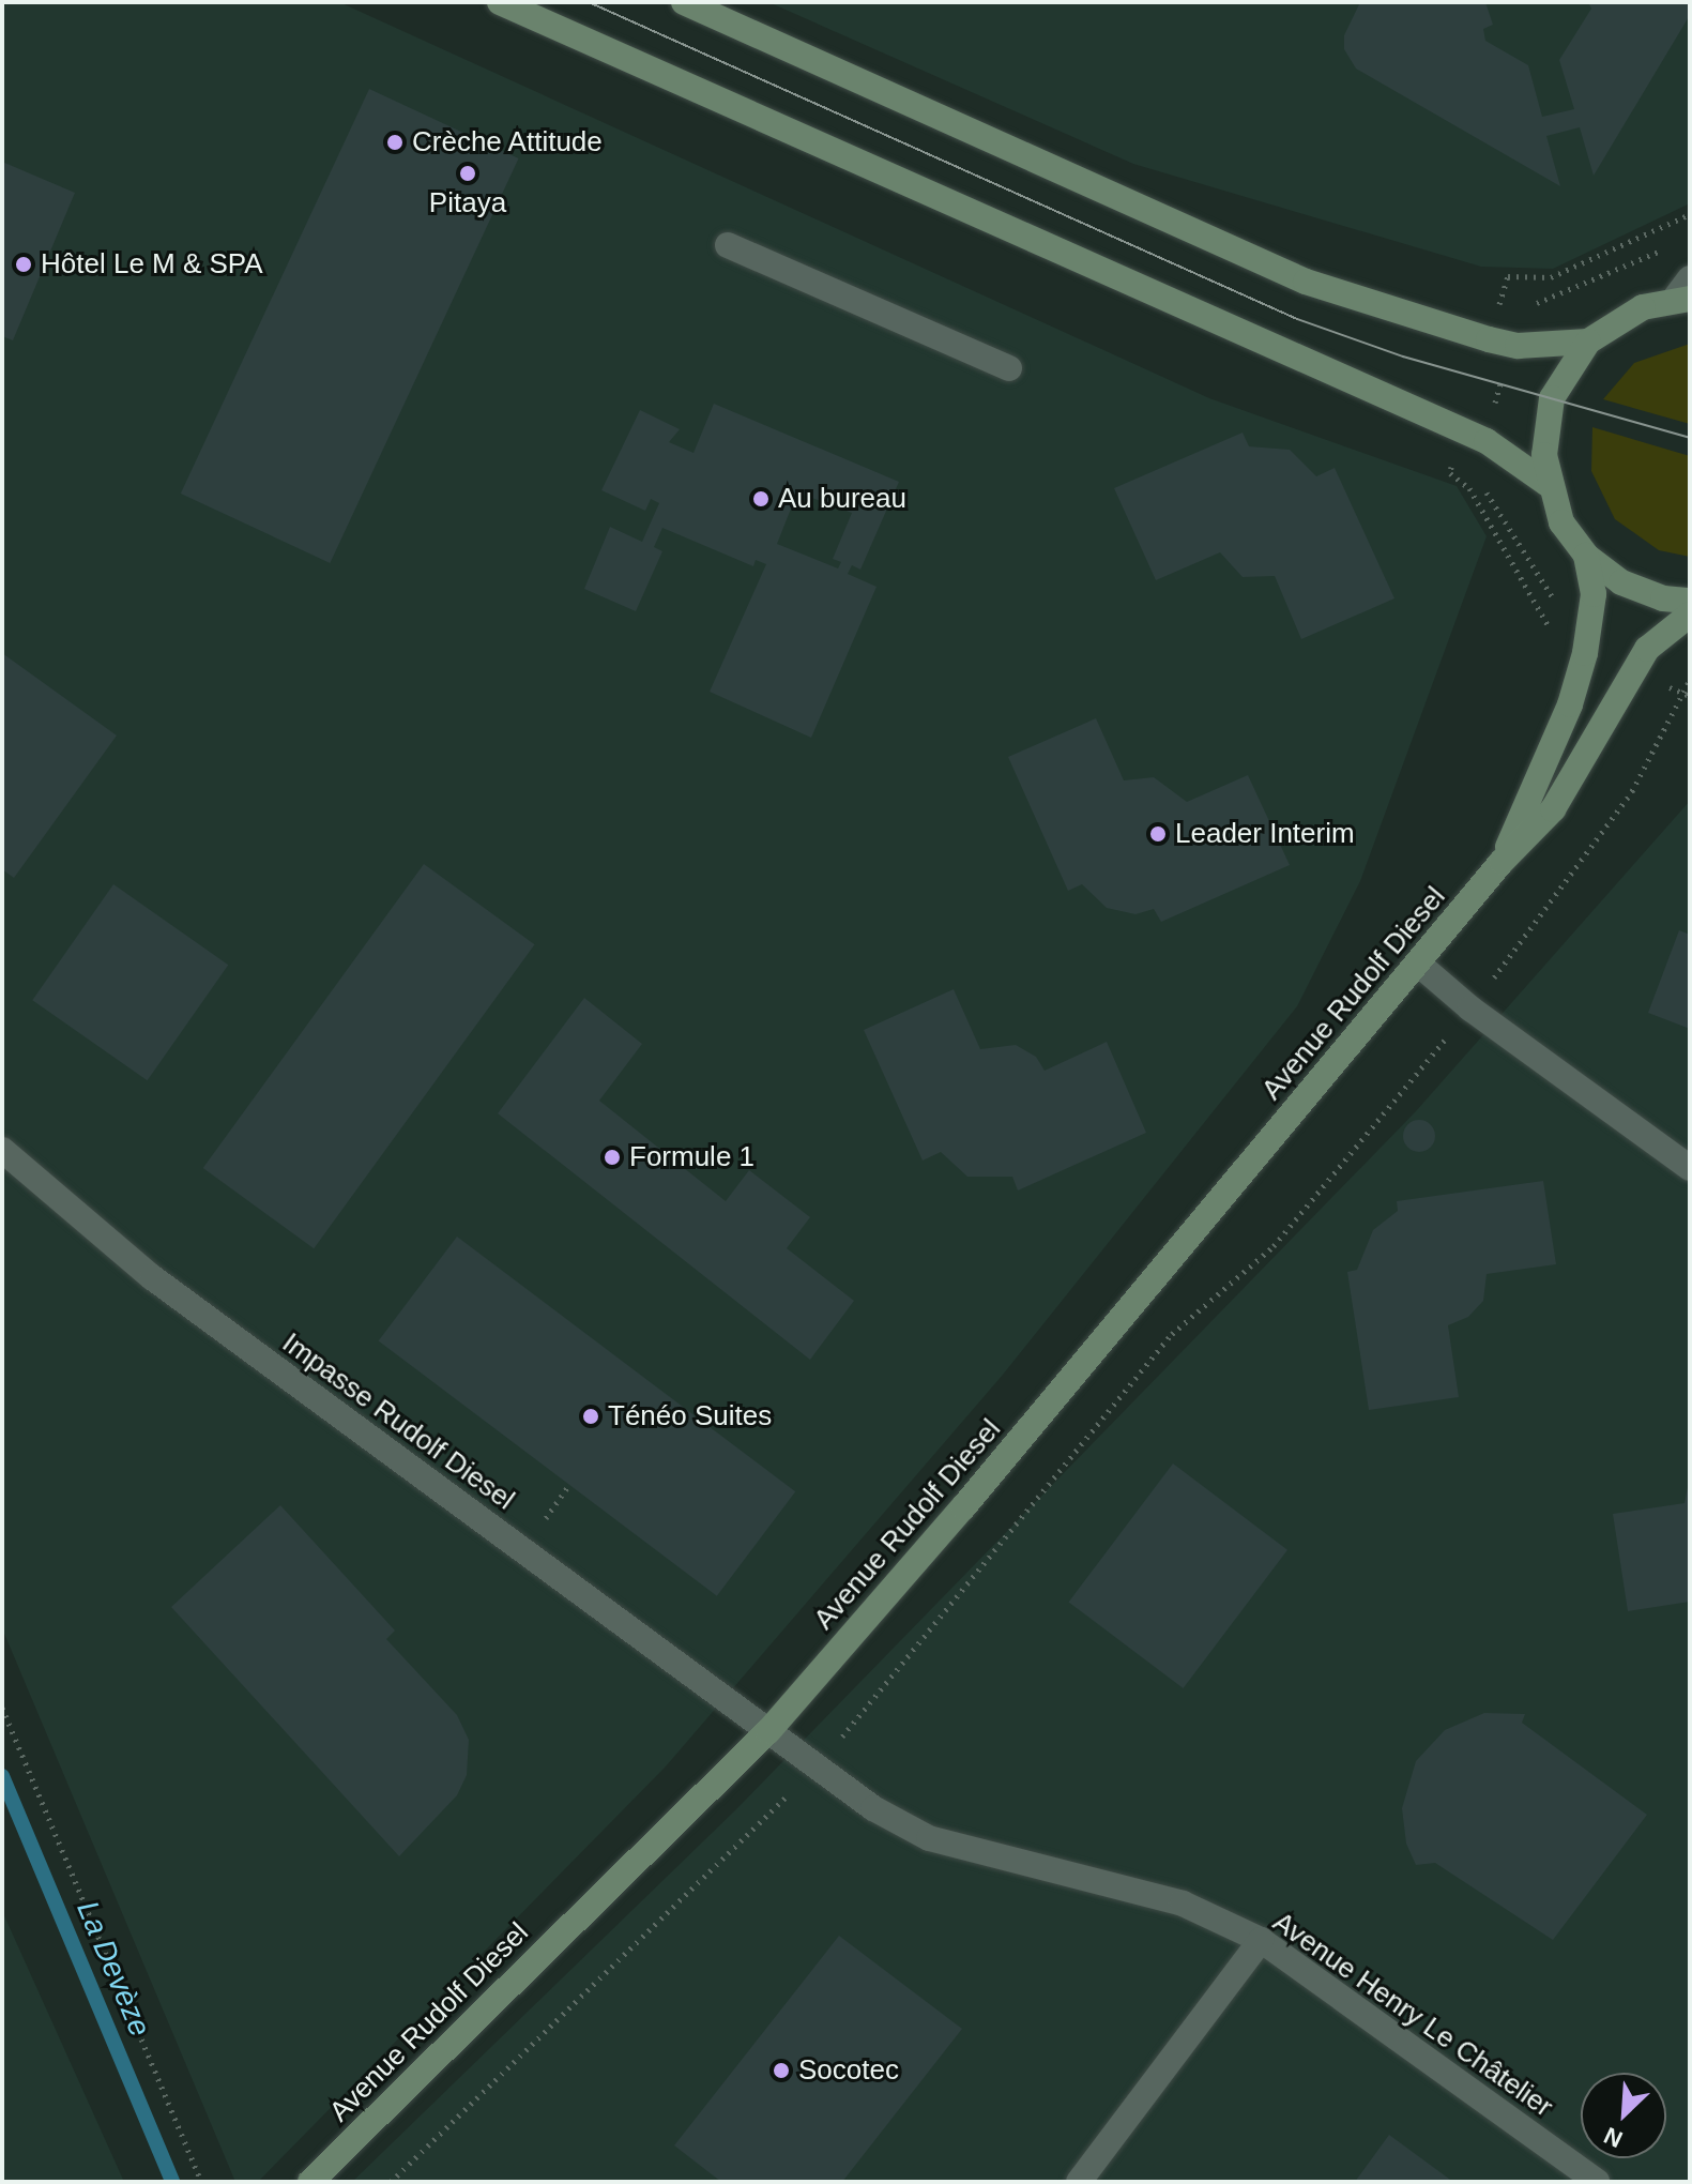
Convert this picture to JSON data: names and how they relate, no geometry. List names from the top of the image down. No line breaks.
{"streets":{"street":["Avenue Rudolf Diesel","Impasse Rudolf Diesel","Avenue Henry Le Châtelier"]},"crossings":[["Avenue Rudolf Diesel","Impasse Rudolf Diesel"],["Avenue Rudolf Diesel","Avenue Henry Le Châtelier"],["Impasse Rudolf Diesel","Avenue Henry Le Châtelier"]],"water":["La Devèze"],"places":["Crèche Attitude","Pitaya","Hôtel Le M & SPA","Au bureau","Leader Interim","Formule 1","Ténéo Suites","Socotec"],"north":"bottom left"}
